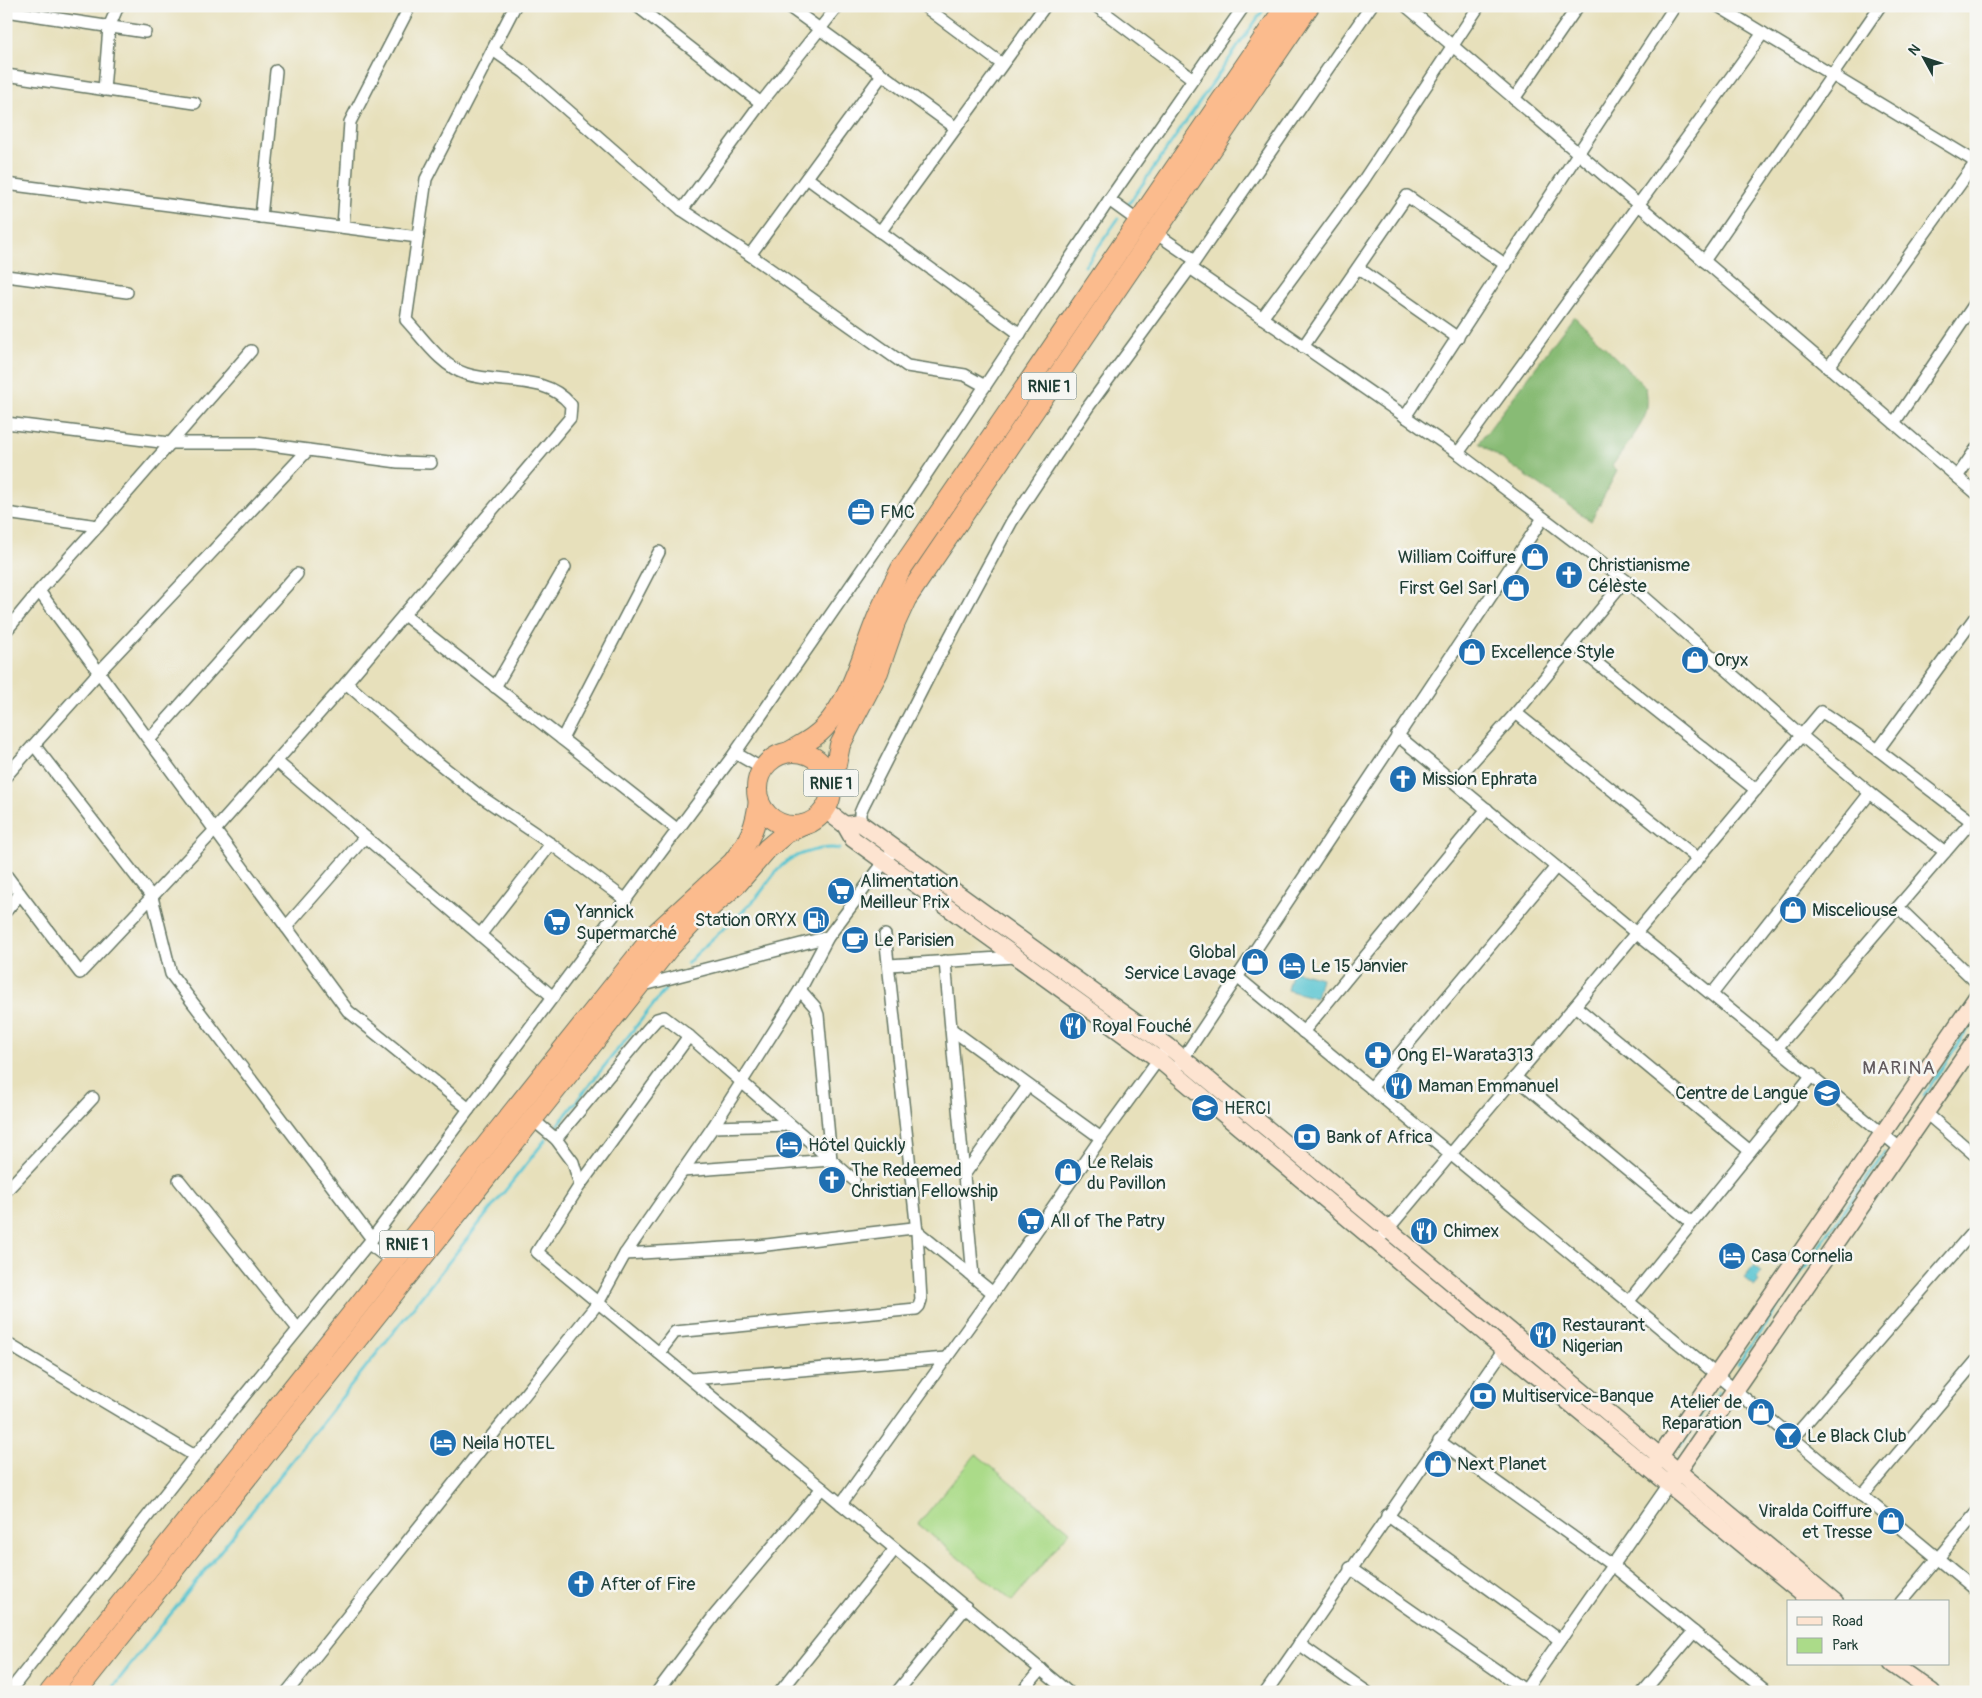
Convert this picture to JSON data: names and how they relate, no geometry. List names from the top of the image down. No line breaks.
{"streets":{"highway":["RNIE 1"]},"districts":["MARINA"],"places":{"office":["FMC"],"shop":["William Coiffure","First Gel Sarl","Excellence Style","Oryx","Misceliouse","Global Service Lavage","Le Relais du Pavillon","Atelier de Reparation","Next Planet","Viralda Coiffure et Tresse"],"church":["Christianisme Célèste","Mission Ephrata","The Redeemed Christian Fellowship","After of Fire"],"supermarket":["Alimentation Meilleur Prix","Yannick Supermarché","All of The Patry"],"fuel station":["Station ORYX"],"cafe":["Le Parisien"],"hotel":["Le 15 Janvier","Hôtel Quickly","Casa Cornelia","Neila HOTEL"],"restaurant":["Royal Fouché","Maman Emmanuel","Chimex","Restaurant Nigerian"],"pharmacy":["Ong El-Warata313"],"school or university":["Centre de Langue","HERCI"],"bank":["Bank of Africa","Multiservice-Banque"],"bar":["Le Black Club"]},"legend":["Road","Park"],"north":"top left"}
